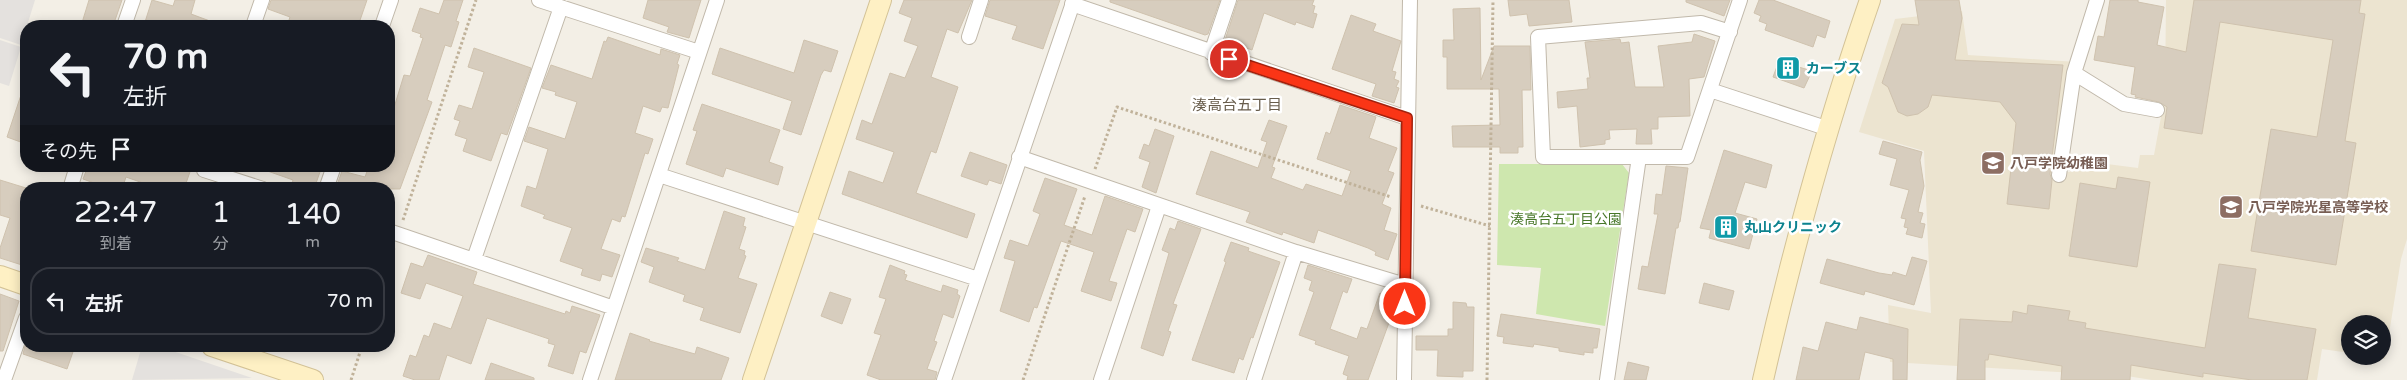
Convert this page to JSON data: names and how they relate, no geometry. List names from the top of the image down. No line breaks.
{"districts":["湊高台五丁目"],"parks":["湊高台五丁目公園"],"places":{"building":["カーブス","丸山クリニック"],"school or university":["八戸学院幼稚園","八戸学院光星高等学校"]},"page":{"turn":["70 m","左折"],"then":"その先","eta":["22:47","到着","1","分","140","m"],"list":[{"name":"左折","value":"70 m"}]}}
